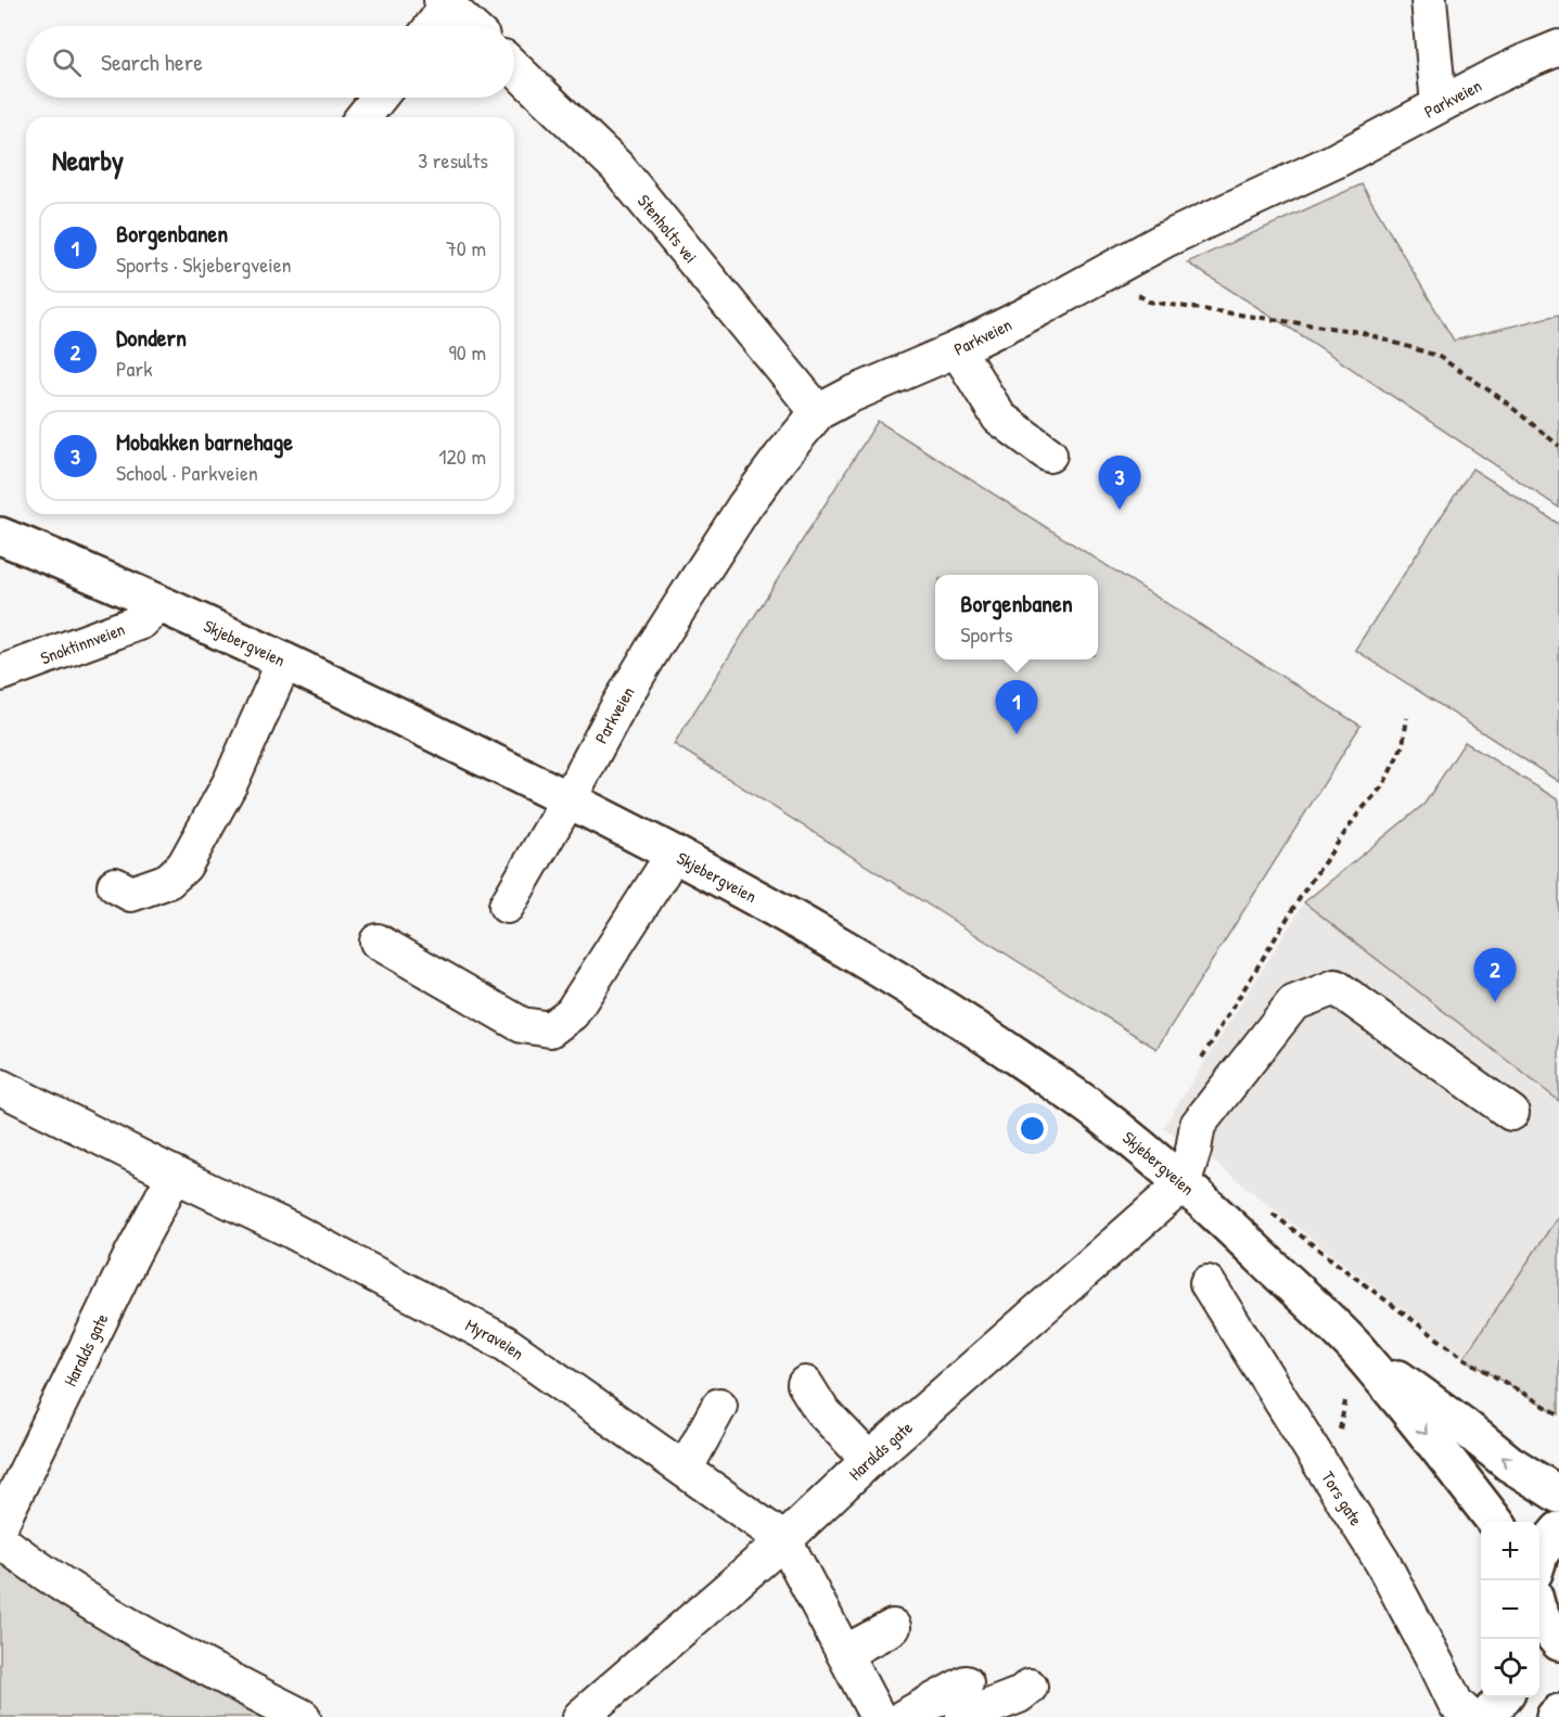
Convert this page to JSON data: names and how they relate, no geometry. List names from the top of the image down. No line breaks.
{"streets":{"main road":["Skjebergveien"],"street":["Parkveien","Stenholts vei","Snoktinnveien","Myraveien","Haralds gate","Tors gate"]},"crossings":[["Parkveien","Stenholts vei"],["Parkveien","Skjebergveien"],["Snoktinnveien","Skjebergveien"],["Skjebergveien","Haralds gate"],["Myraveien","Haralds gate"]],"page":{"search":"Search here","heading":["Nearby","3 results"],"list":[{"mark":"1","name":"Borgenbanen","note":"Sports · Skjebergveien","value":"70 m"},{"mark":"2","name":"Dondern","note":"Park","value":"90 m"},{"mark":"3","name":"Mobakken barnehage","note":"School · Parkveien","value":"120 m"}],"pins":["3","1","2"],"popup":["Borgenbanen","Sports"],"map_buttons":["+","−"]}}
